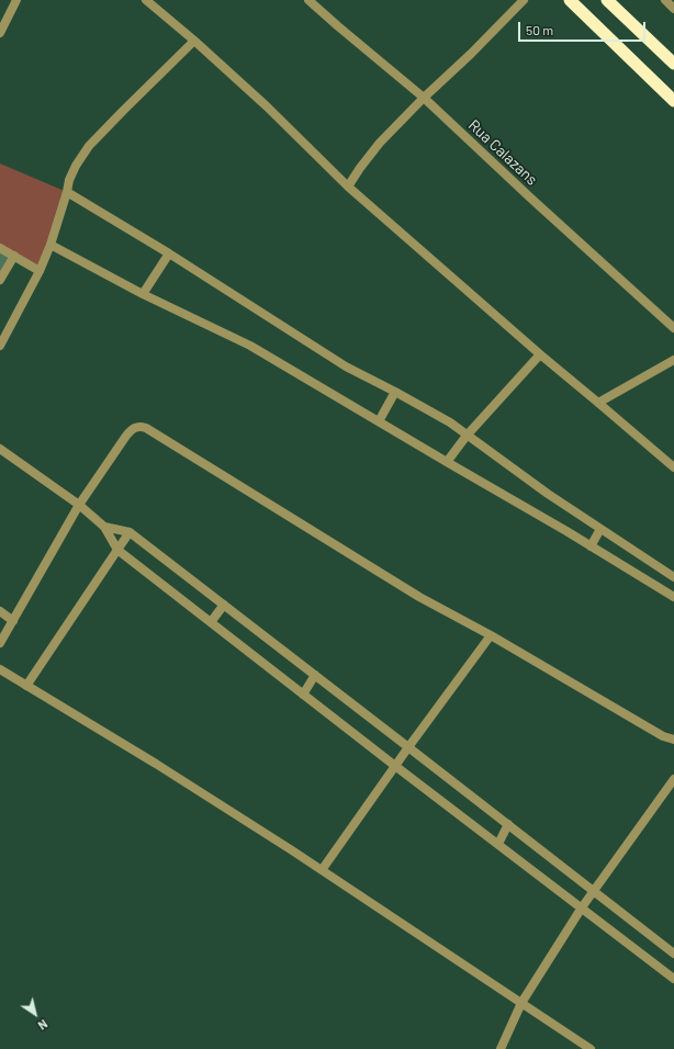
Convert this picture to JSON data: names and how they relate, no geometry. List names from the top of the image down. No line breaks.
{"streets":{"street":["Rua Calazans"]},"scale_bar":"50 m","north":"bottom right"}
